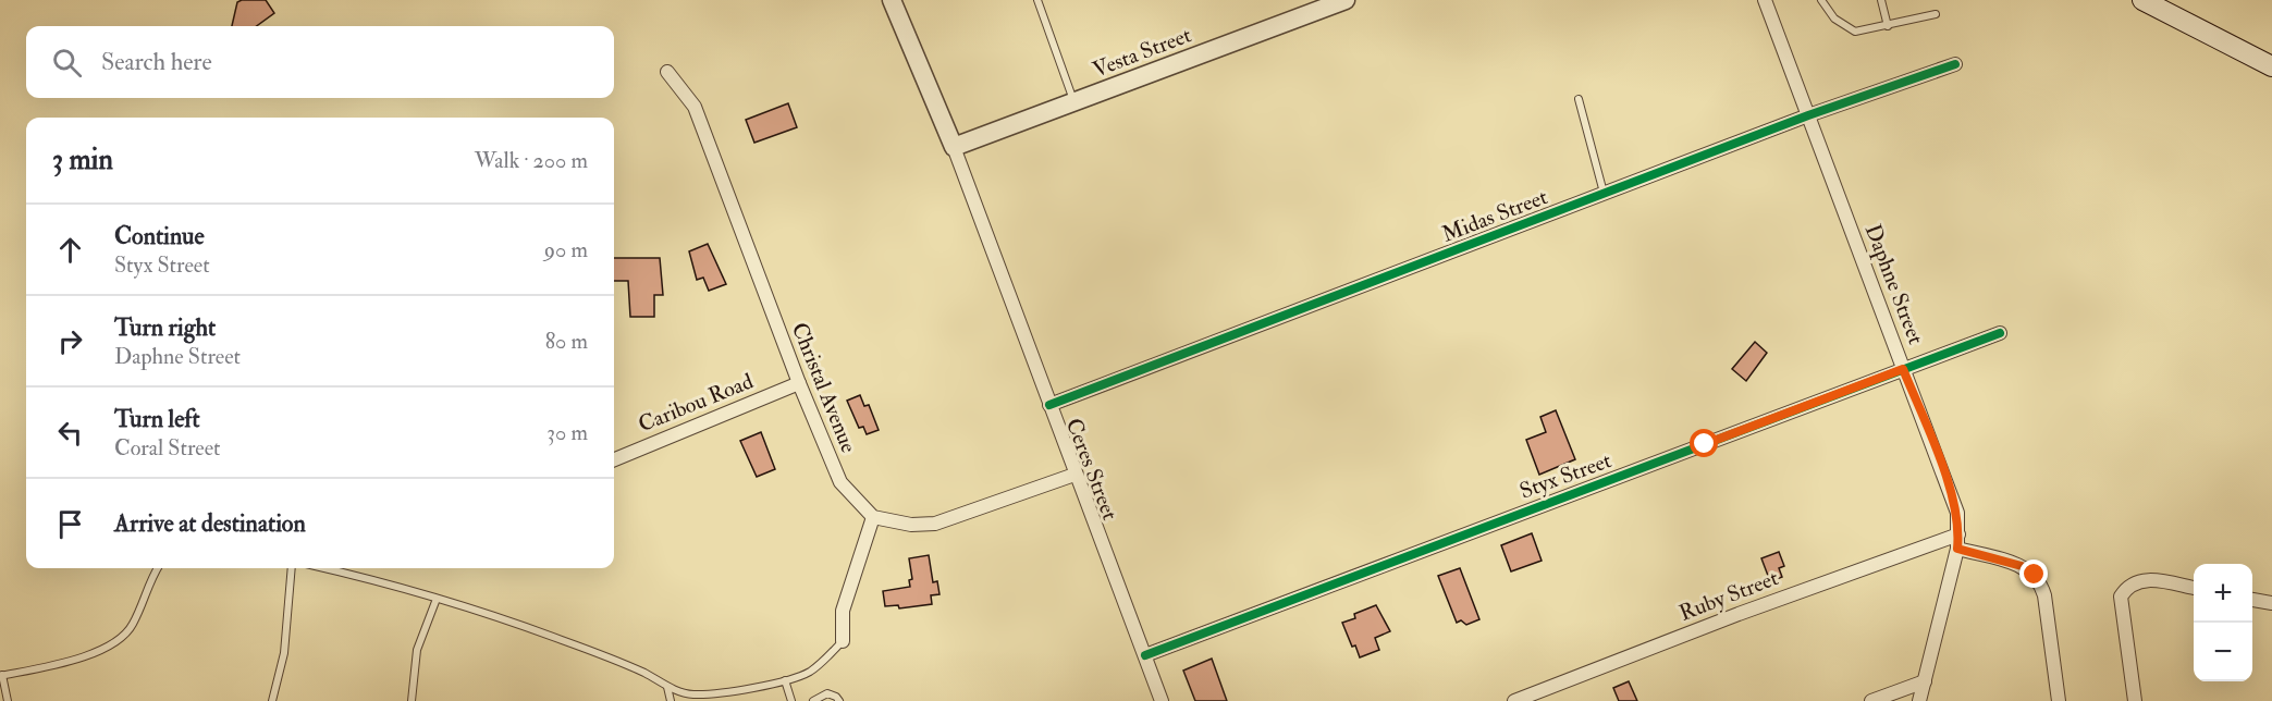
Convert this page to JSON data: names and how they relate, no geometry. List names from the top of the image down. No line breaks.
{"streets":{"street":["Vesta Street","Midas Street","Daphne Street","Christal Avenue","Caribou Road","Ceres Street","Styx Street","Ruby Street"]},"crossings":[["Vesta Street","Ceres Street"],["Midas Street","Daphne Street"],["Midas Street","Ceres Street"],["Daphne Street","Styx Street"],["Daphne Street","Ruby Street"],["Christal Avenue","Caribou Road"],["Ceres Street","Styx Street"]],"page":{"search":"Search here","heading":["3 min","Walk · 200 m"],"list":[["Continue","Styx Street","90 m"],["Turn right","Daphne Street","80 m"],["Turn left","Coral Street","30 m"],"Arrive at destination"],"map_buttons":["+","−"]}}
